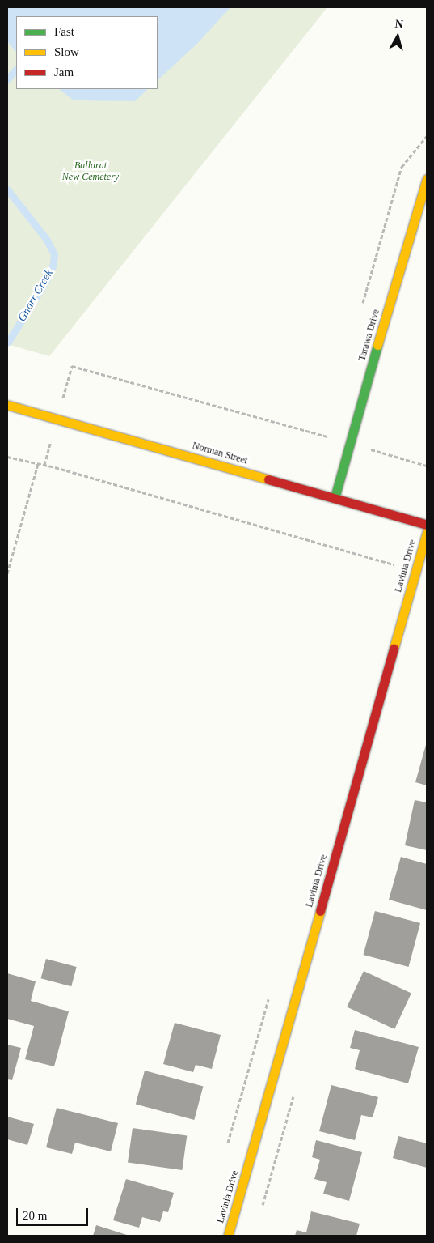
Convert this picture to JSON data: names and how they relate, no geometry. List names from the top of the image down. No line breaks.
{"streets":{"street":["Tarawa Drive","Norman Street","Lavinia Drive"]},"crossings":[["Tarawa Drive","Norman Street"]],"water":["Gnarr Creek"],"parks":["Ballarat New Cemetery"],"legend":["Fast","Slow","Jam"],"scale_bar":"20 m","north":"top"}
